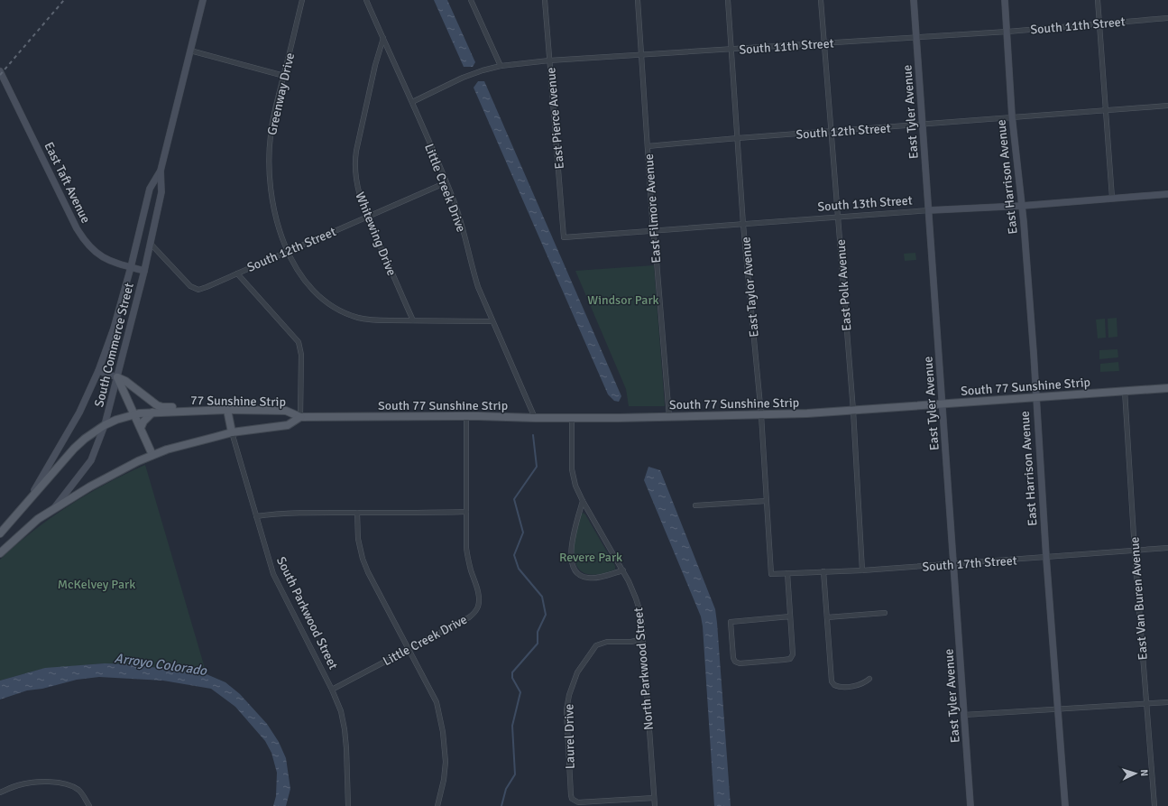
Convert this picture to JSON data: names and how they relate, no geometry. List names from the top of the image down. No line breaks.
{"streets":{"main road":["East Tyler Avenue","East Harrison Avenue","East Taft Avenue","South 13th Street","South Commerce Street","South 77 Sunshine Strip","77 Sunshine Strip","South Parkwood Street"],"street":["South 11th Street","Greenway Drive","East Pierce Avenue","South 12th Street","Little Creek Drive","East Filmore Avenue","Whitewing Drive","East Polk Avenue","East Taylor Avenue","South 17th Street","East Van Buren Avenue","North Parkwood Street","Laurel Drive"]},"crossings":[["South 11th Street","East Tyler Avenue"],["South 11th Street","East Pierce Avenue"],["South 11th Street","East Harrison Avenue"],["South 11th Street","Little Creek Drive"],["South 11th Street","East Filmore Avenue"],["South 11th Street","East Polk Avenue"],["South 11th Street","East Taylor Avenue"],["Greenway Drive","South 12th Street"],["Greenway Drive","Little Creek Drive"],["Greenway Drive","Whitewing Drive"],["East Tyler Avenue","South 12th Street"],["East Tyler Avenue","South 13th Street"],["East Tyler Avenue","South 77 Sunshine Strip"],["East Tyler Avenue","South 17th Street"],["East Pierce Avenue","South 13th Street"],["South 12th Street","East Harrison Avenue"],["South 12th Street","Little Creek Drive"],["South 12th Street","East Filmore Avenue"],["South 12th Street","Whitewing Drive"],["South 12th Street","East Polk Avenue"],["South 12th Street","East Taylor Avenue"],["South 12th Street","South Commerce Street"],["East Harrison Avenue","South 13th Street"],["East Harrison Avenue","South 77 Sunshine Strip"],["East Harrison Avenue","South 17th Street"],["East Taft Avenue","South Commerce Street"],["Little Creek Drive","Whitewing Drive"],["Little Creek Drive","South 77 Sunshine Strip"],["Little Creek Drive","South Parkwood Street"],["South 13th Street","East Filmore Avenue"],["South 13th Street","East Polk Avenue"],["South 13th Street","East Taylor Avenue"],["East Filmore Avenue","South 77 Sunshine Strip"],["East Polk Avenue","South 77 Sunshine Strip"],["East Polk Avenue","South 17th Street"],["East Taylor Avenue","South 77 Sunshine Strip"],["East Taylor Avenue","South 17th Street"],["South Commerce Street","77 Sunshine Strip"],["South 77 Sunshine Strip","77 Sunshine Strip"],["South 77 Sunshine Strip","East Van Buren Avenue"],["South 77 Sunshine Strip","North Parkwood Street"],["77 Sunshine Strip","South Parkwood Street"],["South 17th Street","East Van Buren Avenue"],["North Parkwood Street","Laurel Drive"]],"water":["Arroyo Colorado"],"parks":["Windsor Park","Revere Park","McKelvey Park"],"north":"right"}
